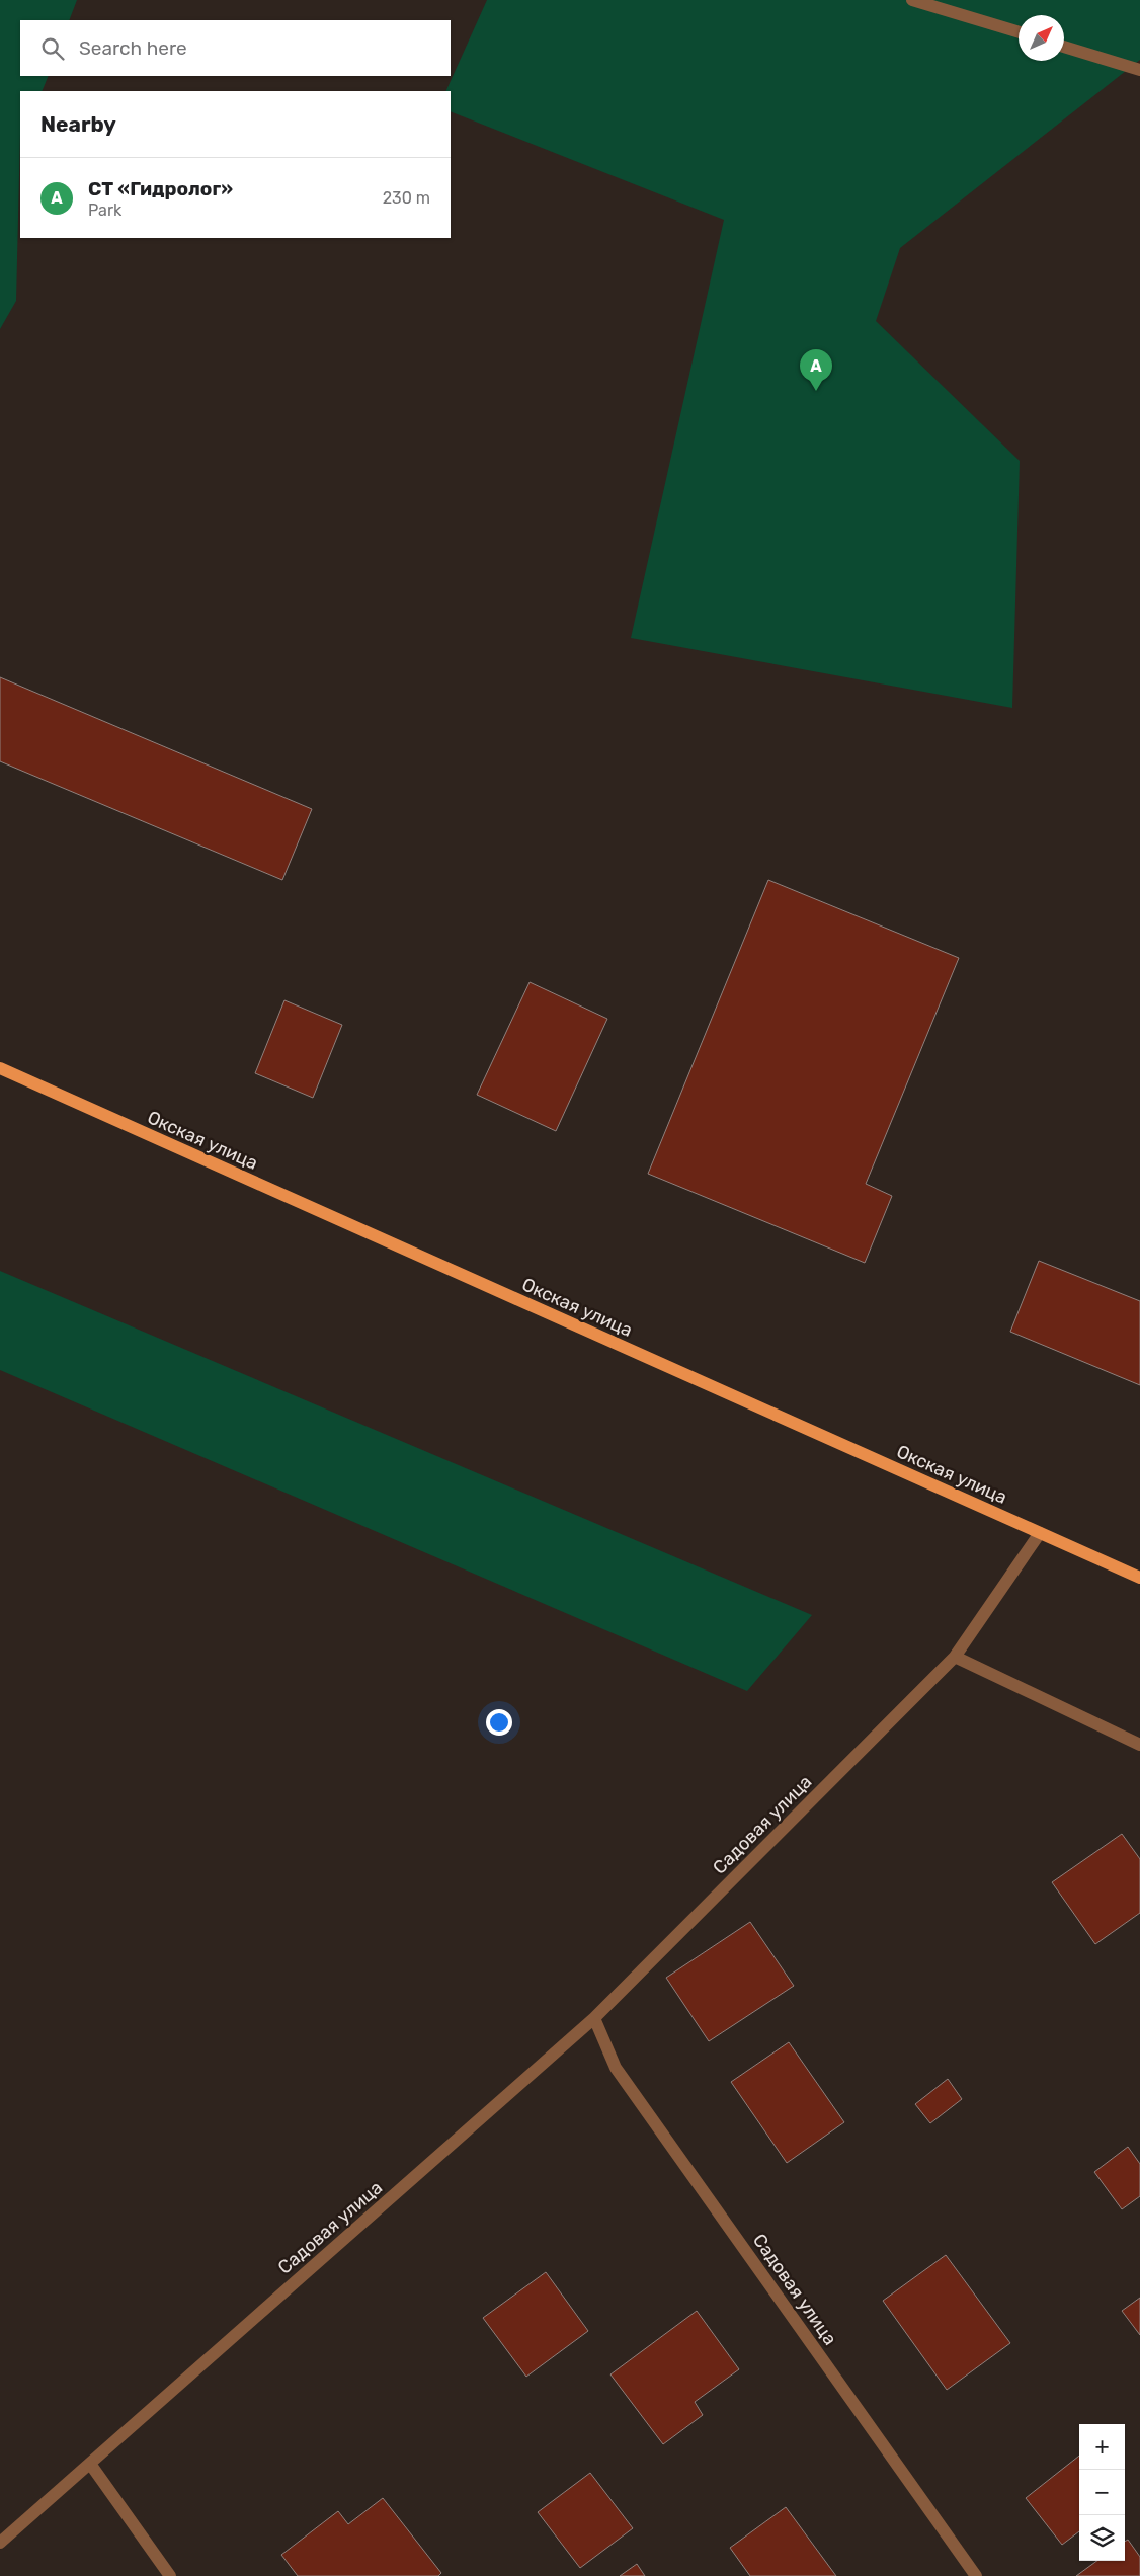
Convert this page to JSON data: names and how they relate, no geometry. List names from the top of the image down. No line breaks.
{"streets":{"main road":["Окская улица"],"street":["Садовая улица"]},"crossings":[["Окская улица","Садовая улица"]],"north":"top right","page":{"search":"Search here","heading":"Nearby","list":[{"mark":"A","name":"СТ «Гидролог»","note":"Park","value":"230 m"}],"pins":"A","map_buttons":["+","−"]}}
